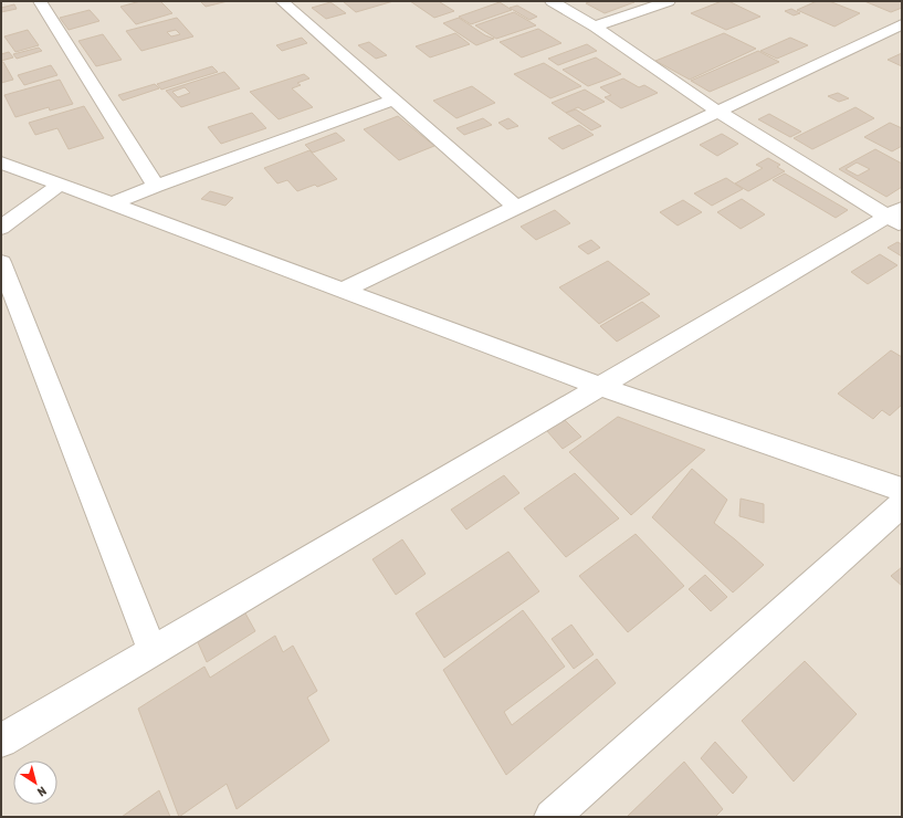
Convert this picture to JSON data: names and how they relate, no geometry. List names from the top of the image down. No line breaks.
{"north":"bottom right"}
